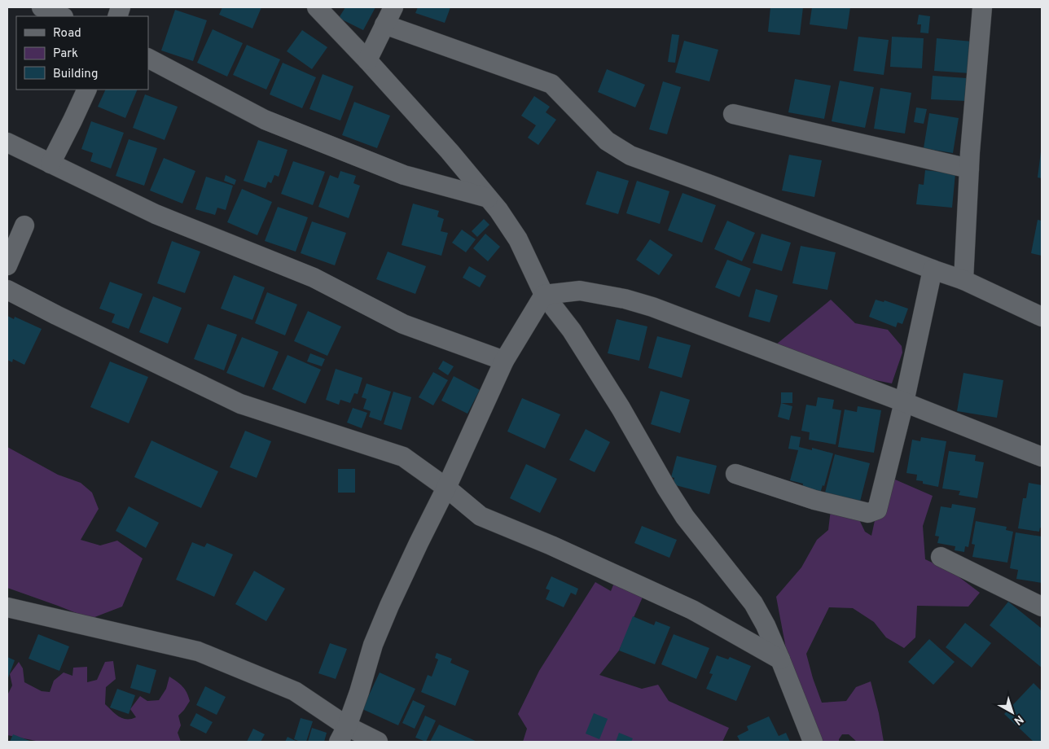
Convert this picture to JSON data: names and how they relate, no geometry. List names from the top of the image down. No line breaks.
{"legend":["Road","Park","Building"],"north":"bottom right"}
